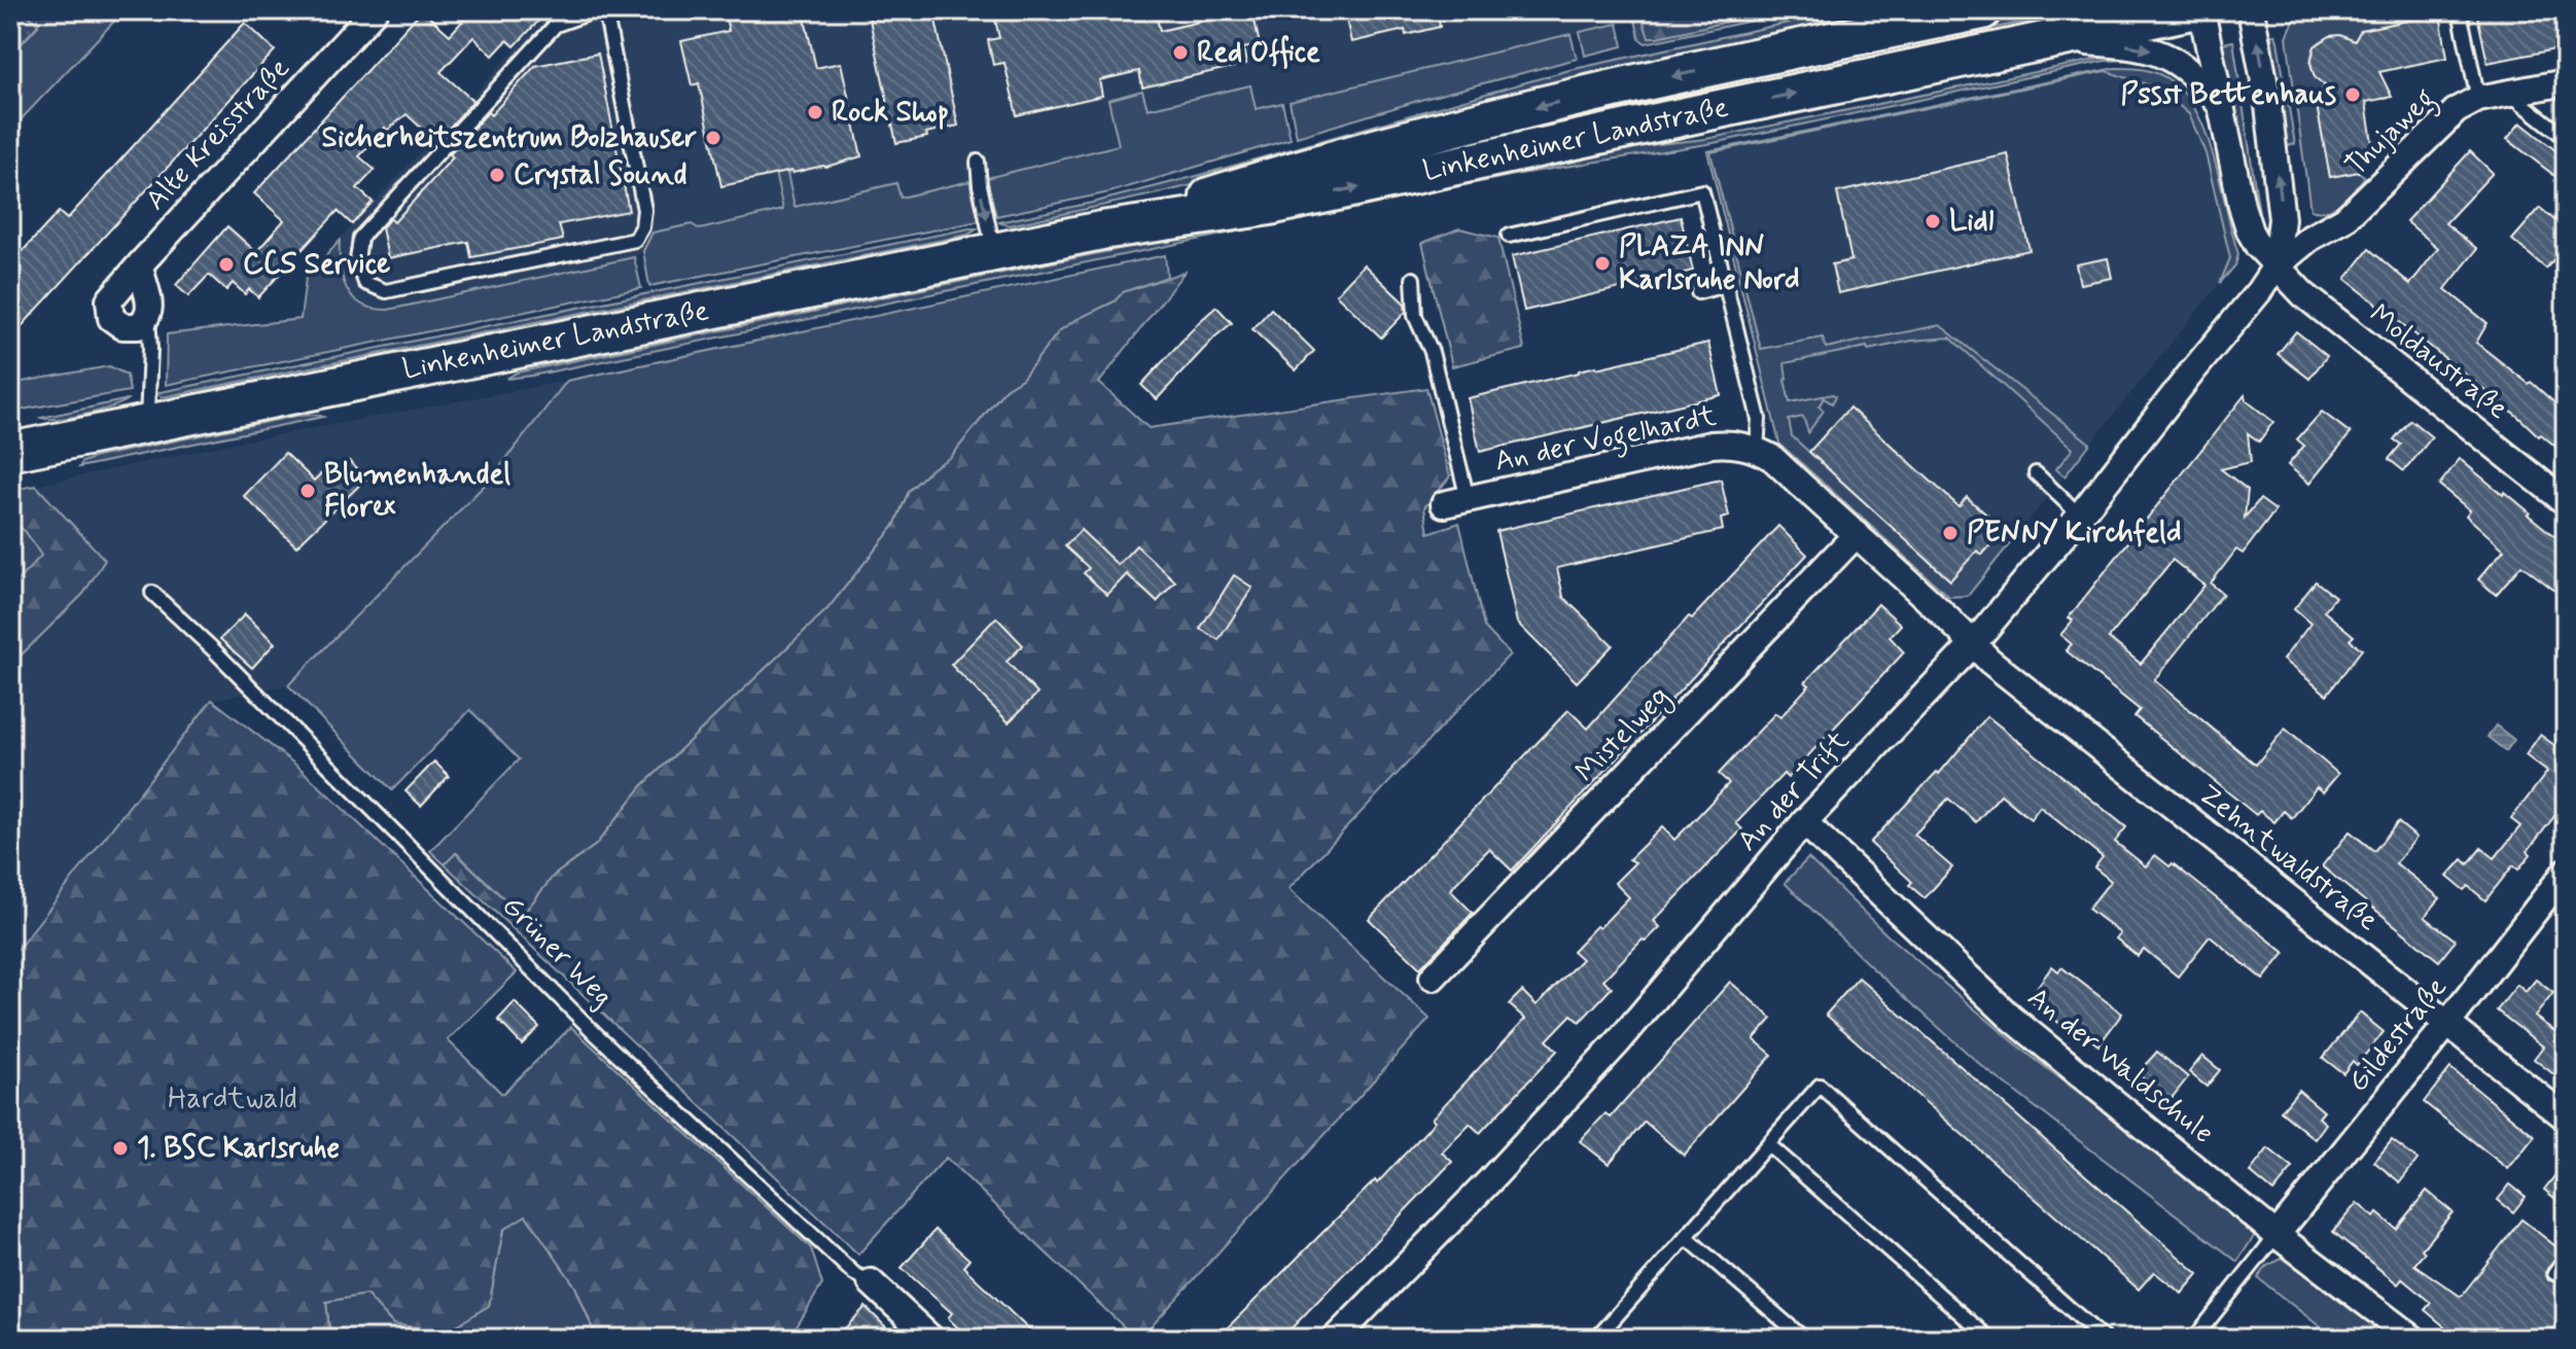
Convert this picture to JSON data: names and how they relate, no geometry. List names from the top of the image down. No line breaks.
{"streets":{"main road":["Linkenheimer Landstraße"],"street":["Thujaweg","Alte Kreisstraße","Moldaustraße","An der Vogelhardt","Mistelweg","An der Trift","Zehntwaldstraße","Grüner Weg","Gildestraße","An der Waldschule"]},"crossings":[["Thujaweg","Moldaustraße"],["Thujaweg","An der Trift"],["Linkenheimer Landstraße","Moldaustraße"],["Moldaustraße","An der Trift"],["An der Vogelhardt","Mistelweg"],["An der Vogelhardt","An der Trift"],["An der Vogelhardt","Zehntwaldstraße"],["An der Trift","Zehntwaldstraße"],["An der Trift","An der Waldschule"],["Zehntwaldstraße","Gildestraße"],["Gildestraße","An der Waldschule"]],"parks":["Hardtwald"],"places":["Red Office","Pssst Bettenhaus","Rock Shop","Sicherheitszentrum Bolzhauser","Crystal Sound","Lidl","PLAZA INN Karlsruhe Nord","CCS Service","Blumenhandel Florex","PENNY Kirchfeld","1. BSC Karlsruhe"]}
